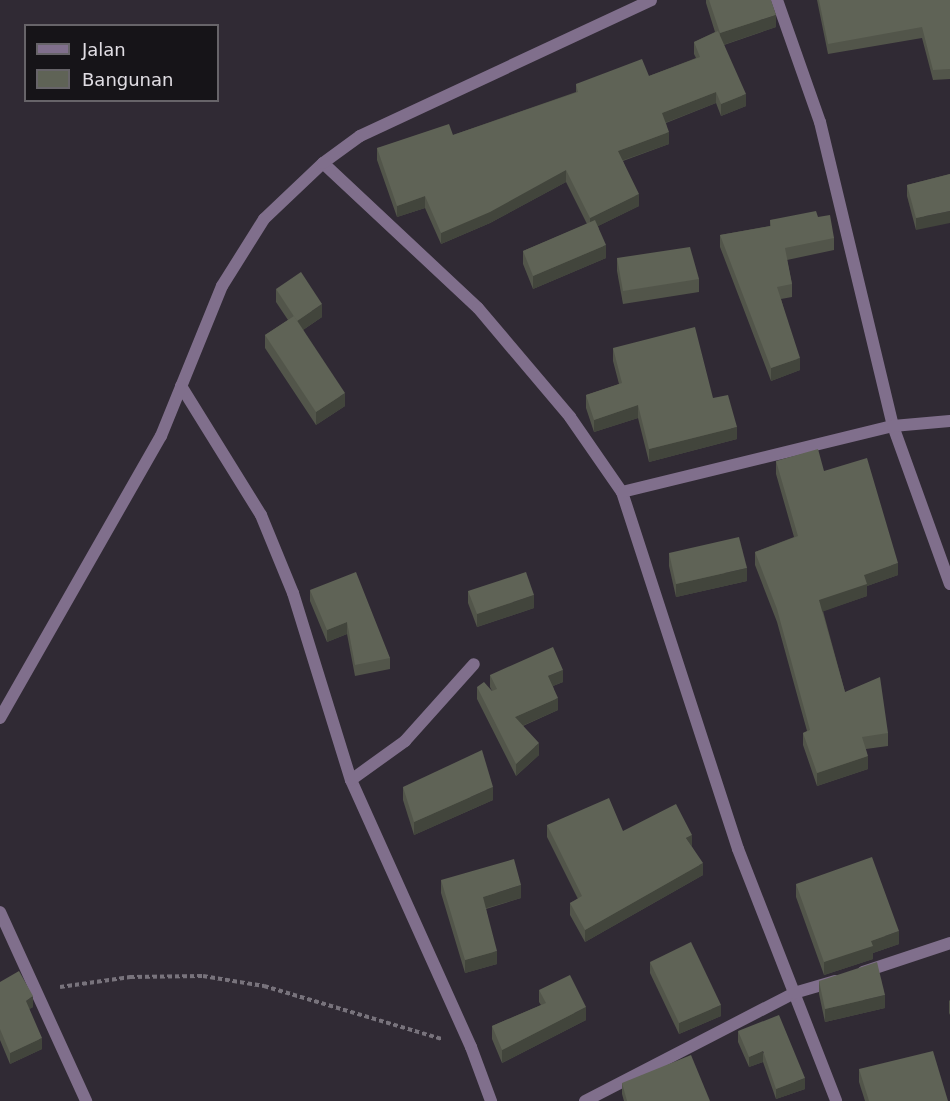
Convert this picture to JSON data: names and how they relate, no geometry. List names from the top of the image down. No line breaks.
{"legend":["Jalan","Bangunan"]}
